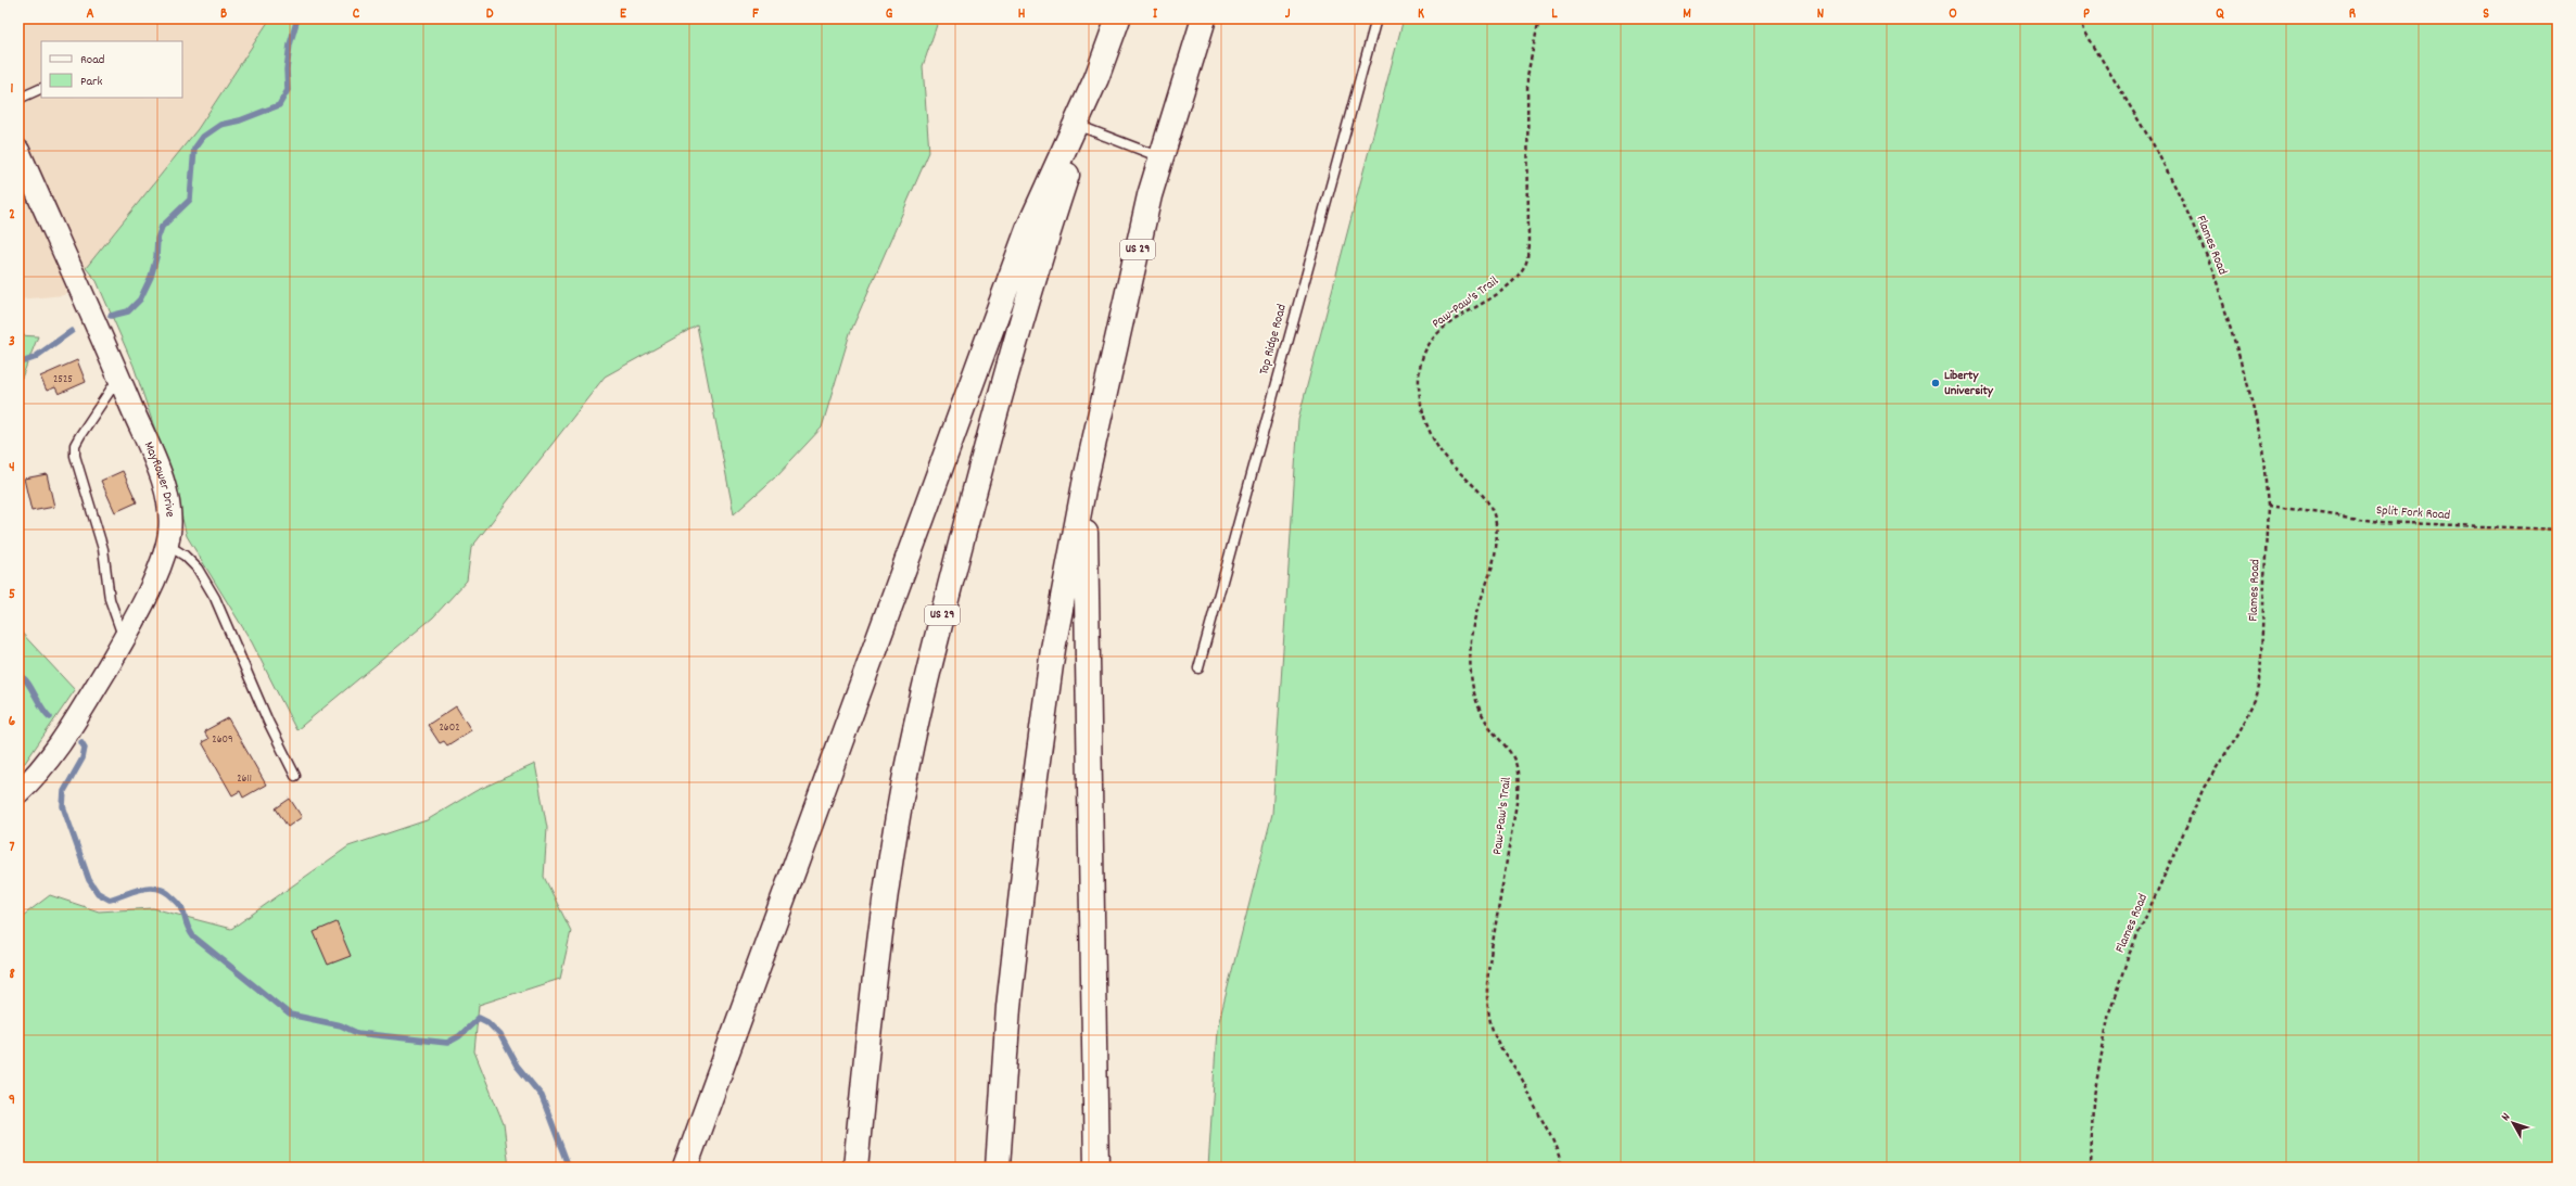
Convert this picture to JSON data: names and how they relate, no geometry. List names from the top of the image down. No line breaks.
{"streets":{"highway":["US 29"],"street":["Mayflower Drive"],"lane":["Top Ridge Road"],"path":["Flames Road","Paw-Paw's Trail","Split Fork Road"]},"crossings":[["Flames Road","Split Fork Road"]],"places":["Liberty University"],"house_numbers":["2525","2602","2609","2611"],"legend":["Road","Park"],"north":"top left","grid":{"columns":["A","B","C","D","E","F","G","H","I","J","K","L","M","N","O","P","Q","R","S"],"rows":["1","2","3","4","5","6","7","8","9"]}}
